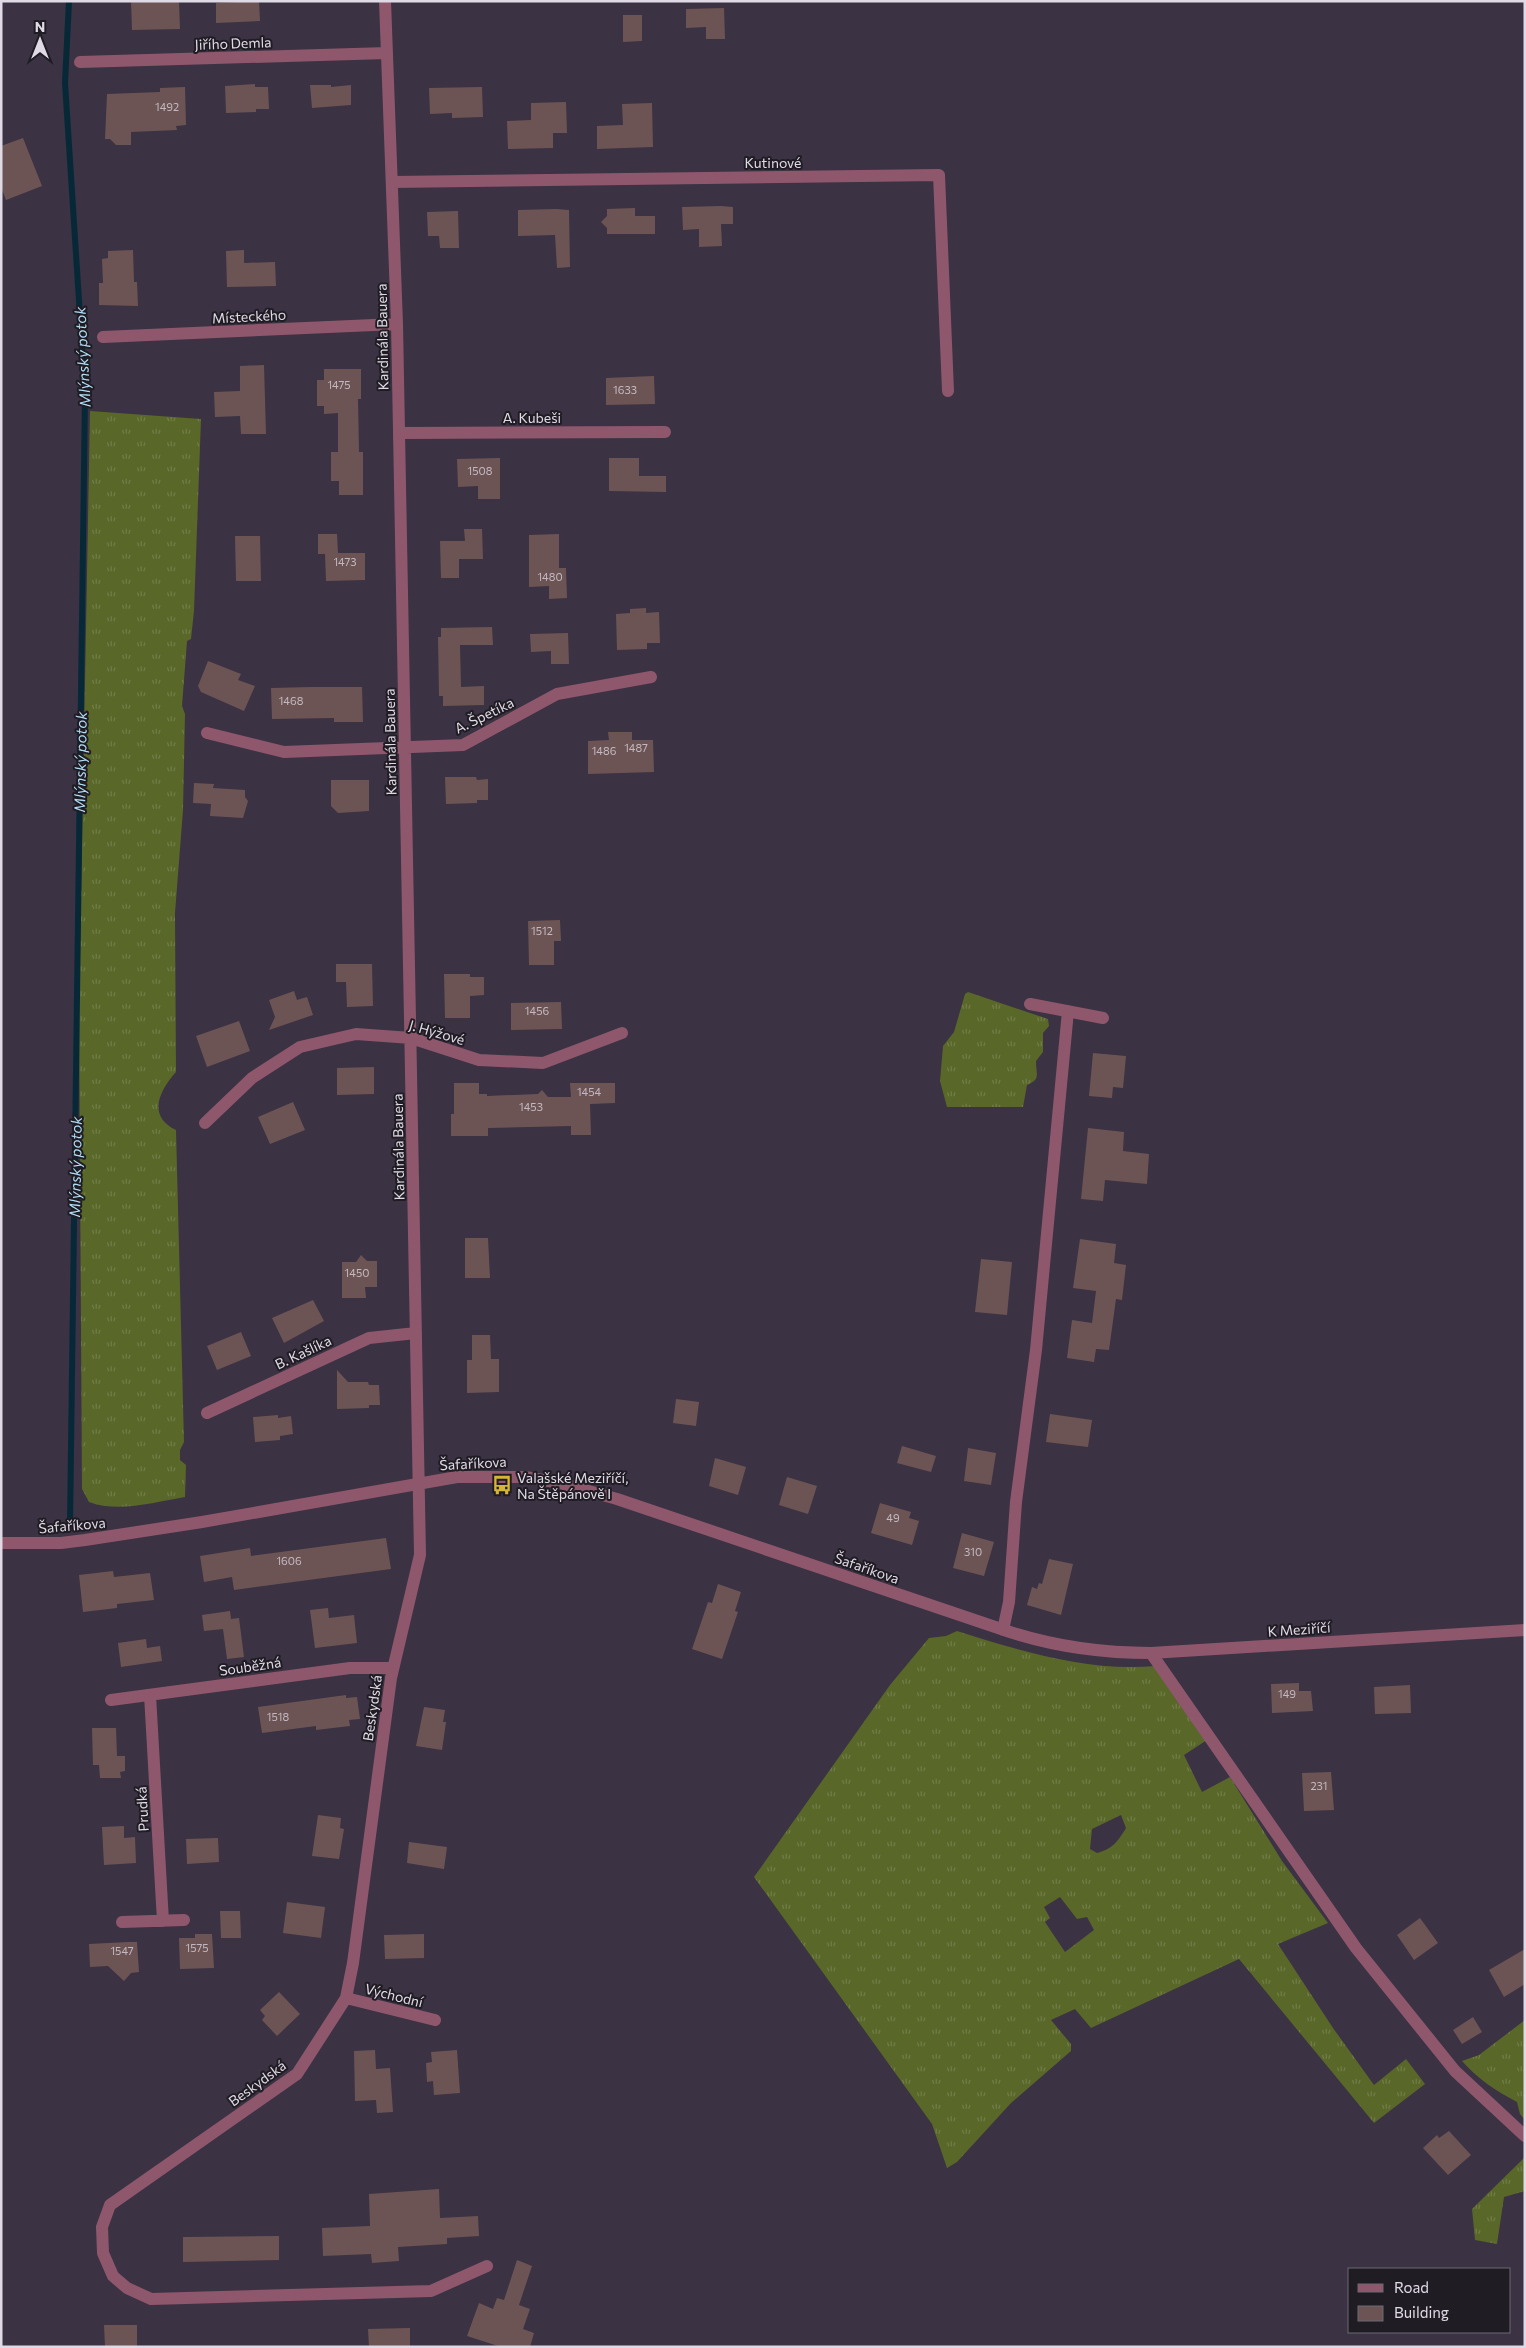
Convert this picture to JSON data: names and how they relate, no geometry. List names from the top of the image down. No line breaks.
{"streets":{"street":["Jiřího Demla","Kutinové","Místeckého","Kardinála Bauera","A. Kubeši","A. Špetíka","J. Hýžové","B. Kašlíka","Šafaříkova","K Meziříčí","Souběžná","Beskydská","Prudká","Východní"]},"crossings":[["Jiřího Demla","Kardinála Bauera"],["Kutinové","Kardinála Bauera"],["Místeckého","Kardinála Bauera"],["Kardinála Bauera","A. Kubeši"],["Kardinála Bauera","A. Špetíka"],["Kardinála Bauera","J. Hýžové"],["Kardinála Bauera","B. Kašlíka"],["Kardinála Bauera","Šafaříkova"],["Kardinála Bauera","Beskydská"],["Šafaříkova","K Meziříčí"],["Šafaříkova","Beskydská"],["Souběžná","Beskydská"],["Souběžná","Prudká"],["Beskydská","Východní"]],"water":["Mlýnský potok"],"places":{"bus stop":["Valašské Meziříčí, Na Štěpánově I"]},"house_numbers":["1492","1475","1633","1508","1473","1480","1468","1487","1486","1512","1456","1454","1453","1450","49","310","1606","149","1518","231","1575","1547"],"legend":["Road","Building"],"north":"top"}
